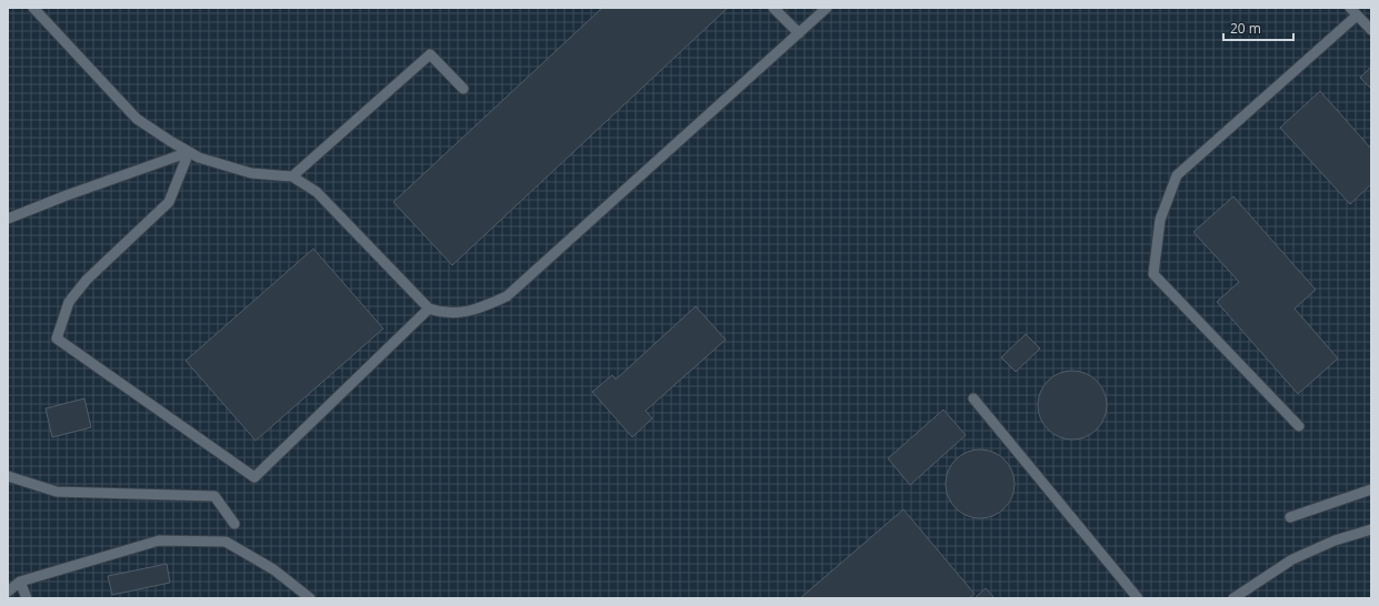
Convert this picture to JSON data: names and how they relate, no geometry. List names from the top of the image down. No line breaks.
{"scale_bar":"20 m"}
